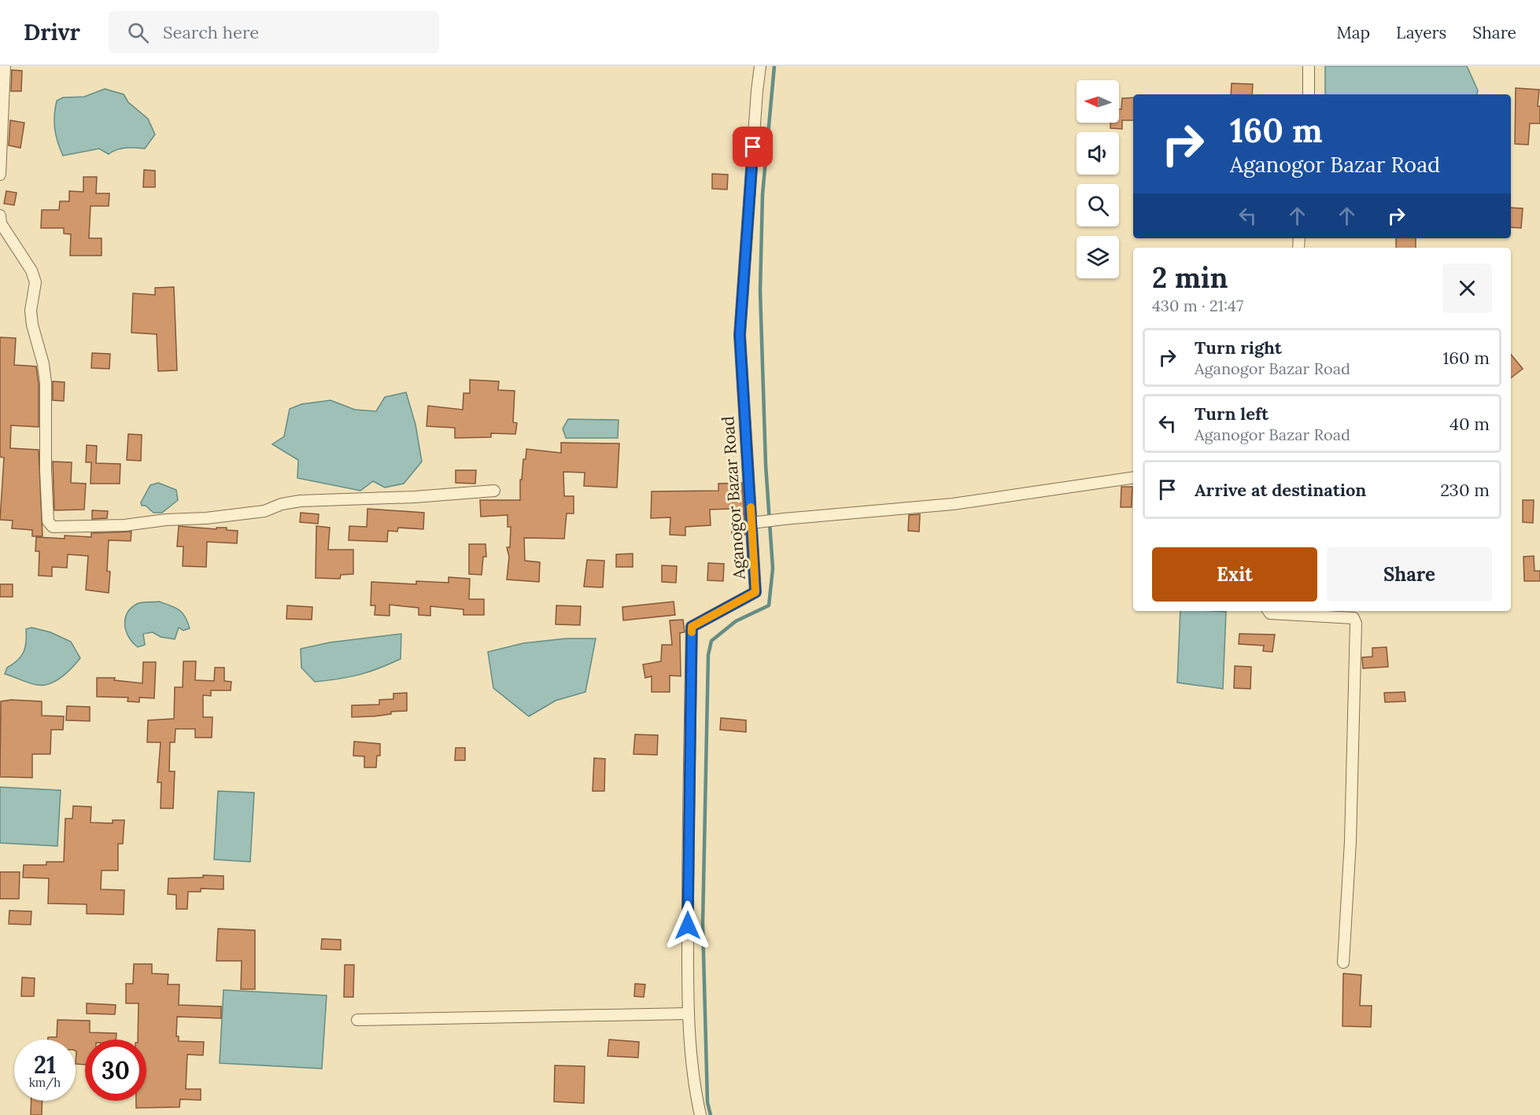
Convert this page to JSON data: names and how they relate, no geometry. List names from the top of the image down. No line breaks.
{"streets":{"street":["Aganogor Bazar Road"]},"north":"left","page":{"header":"Drivr","search":"Search here","nav":["Map","Layers","Share"],"turn":["160 m","Aganogor Bazar Road"],"heading":["2 min","430 m · 21:47"],"list":[{"name":"Turn right","note":"Aganogor Bazar Road","value":"160 m"},{"name":"Turn left","note":"Aganogor Bazar Road","value":"40 m"},{"name":"Arrive at destination","value":"230 m"}],"buttons":["Exit","Share"],"speed":"21 km/h","limit":"30"}}
